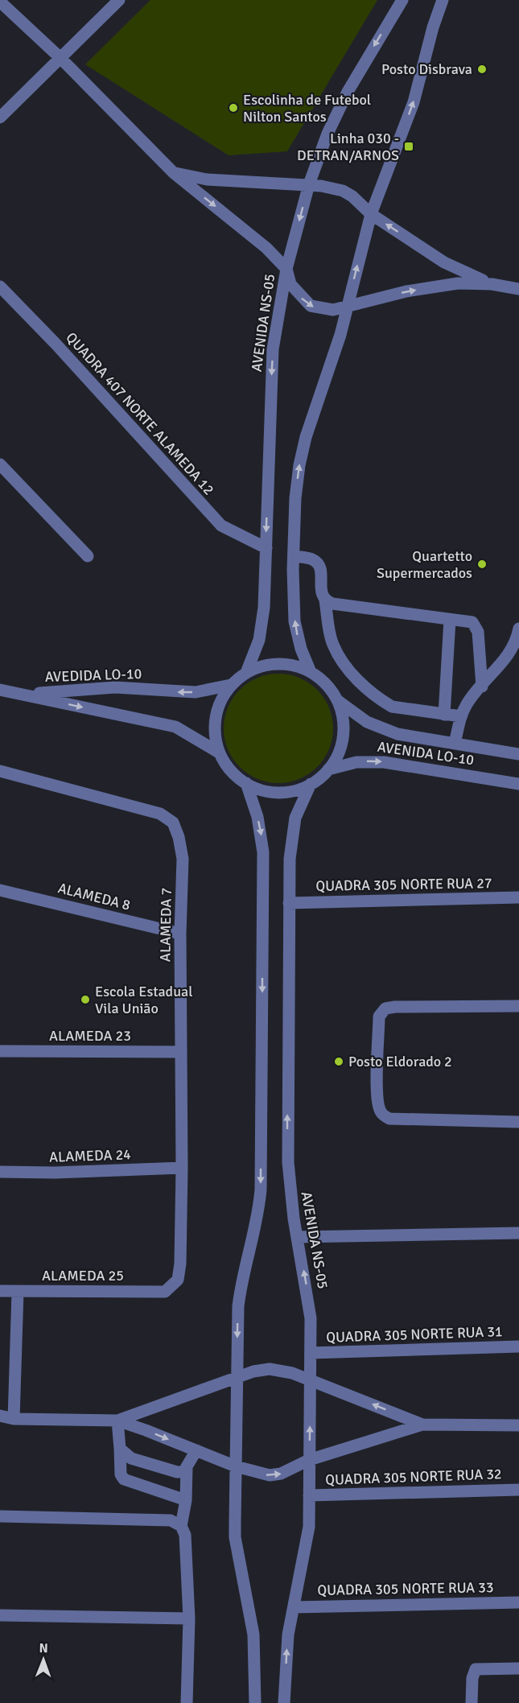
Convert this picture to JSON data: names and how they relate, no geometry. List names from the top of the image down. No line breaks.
{"streets":{"street":["AVENIDA NS-05","QUADRA 407 NORTE ALAMEDA 12","AVEDIDA LO-10","AVENIDA LO-10","QUADRA 305 NORTE RUA 27","ALAMEDA 8","ALAMEDA 7","ALAMEDA 23","ALAMEDA 24","ALAMEDA 25","QUADRA 305 NORTE RUA 31","QUADRA 305 NORTE RUA 32","QUADRA 305 NORTE RUA 33"]},"crossings":[["AVENIDA NS-05","QUADRA 407 NORTE ALAMEDA 12"],["AVENIDA NS-05","AVEDIDA LO-10"],["AVENIDA NS-05","AVENIDA LO-10"],["AVENIDA NS-05","QUADRA 305 NORTE RUA 27"],["AVENIDA NS-05","QUADRA 305 NORTE RUA 31"],["AVENIDA NS-05","QUADRA 305 NORTE RUA 32"],["AVENIDA NS-05","QUADRA 305 NORTE RUA 33"],["AVEDIDA LO-10","AVENIDA LO-10"],["ALAMEDA 8","ALAMEDA 7"],["ALAMEDA 7","ALAMEDA 23"],["ALAMEDA 7","ALAMEDA 24"],["ALAMEDA 7","ALAMEDA 25"]],"places":{"other":["Posto Disbrava","Escolinha de Futebol Nilton Santos","Quartetto Supermercados","Escola Estadual Vila União","Posto Eldorado 2"],"transit":["Linha 030 - DETRAN/ARNOS"]},"north":"top"}
